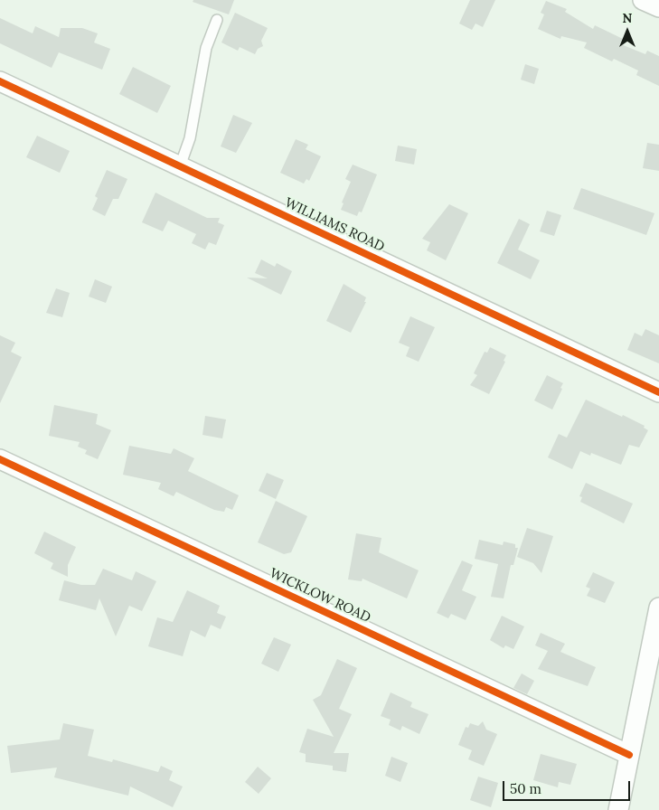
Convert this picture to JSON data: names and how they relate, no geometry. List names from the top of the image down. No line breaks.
{"streets":{"street":["WILLIAMS ROAD","WICKLOW ROAD"]},"scale_bar":"50 m","north":"top"}
